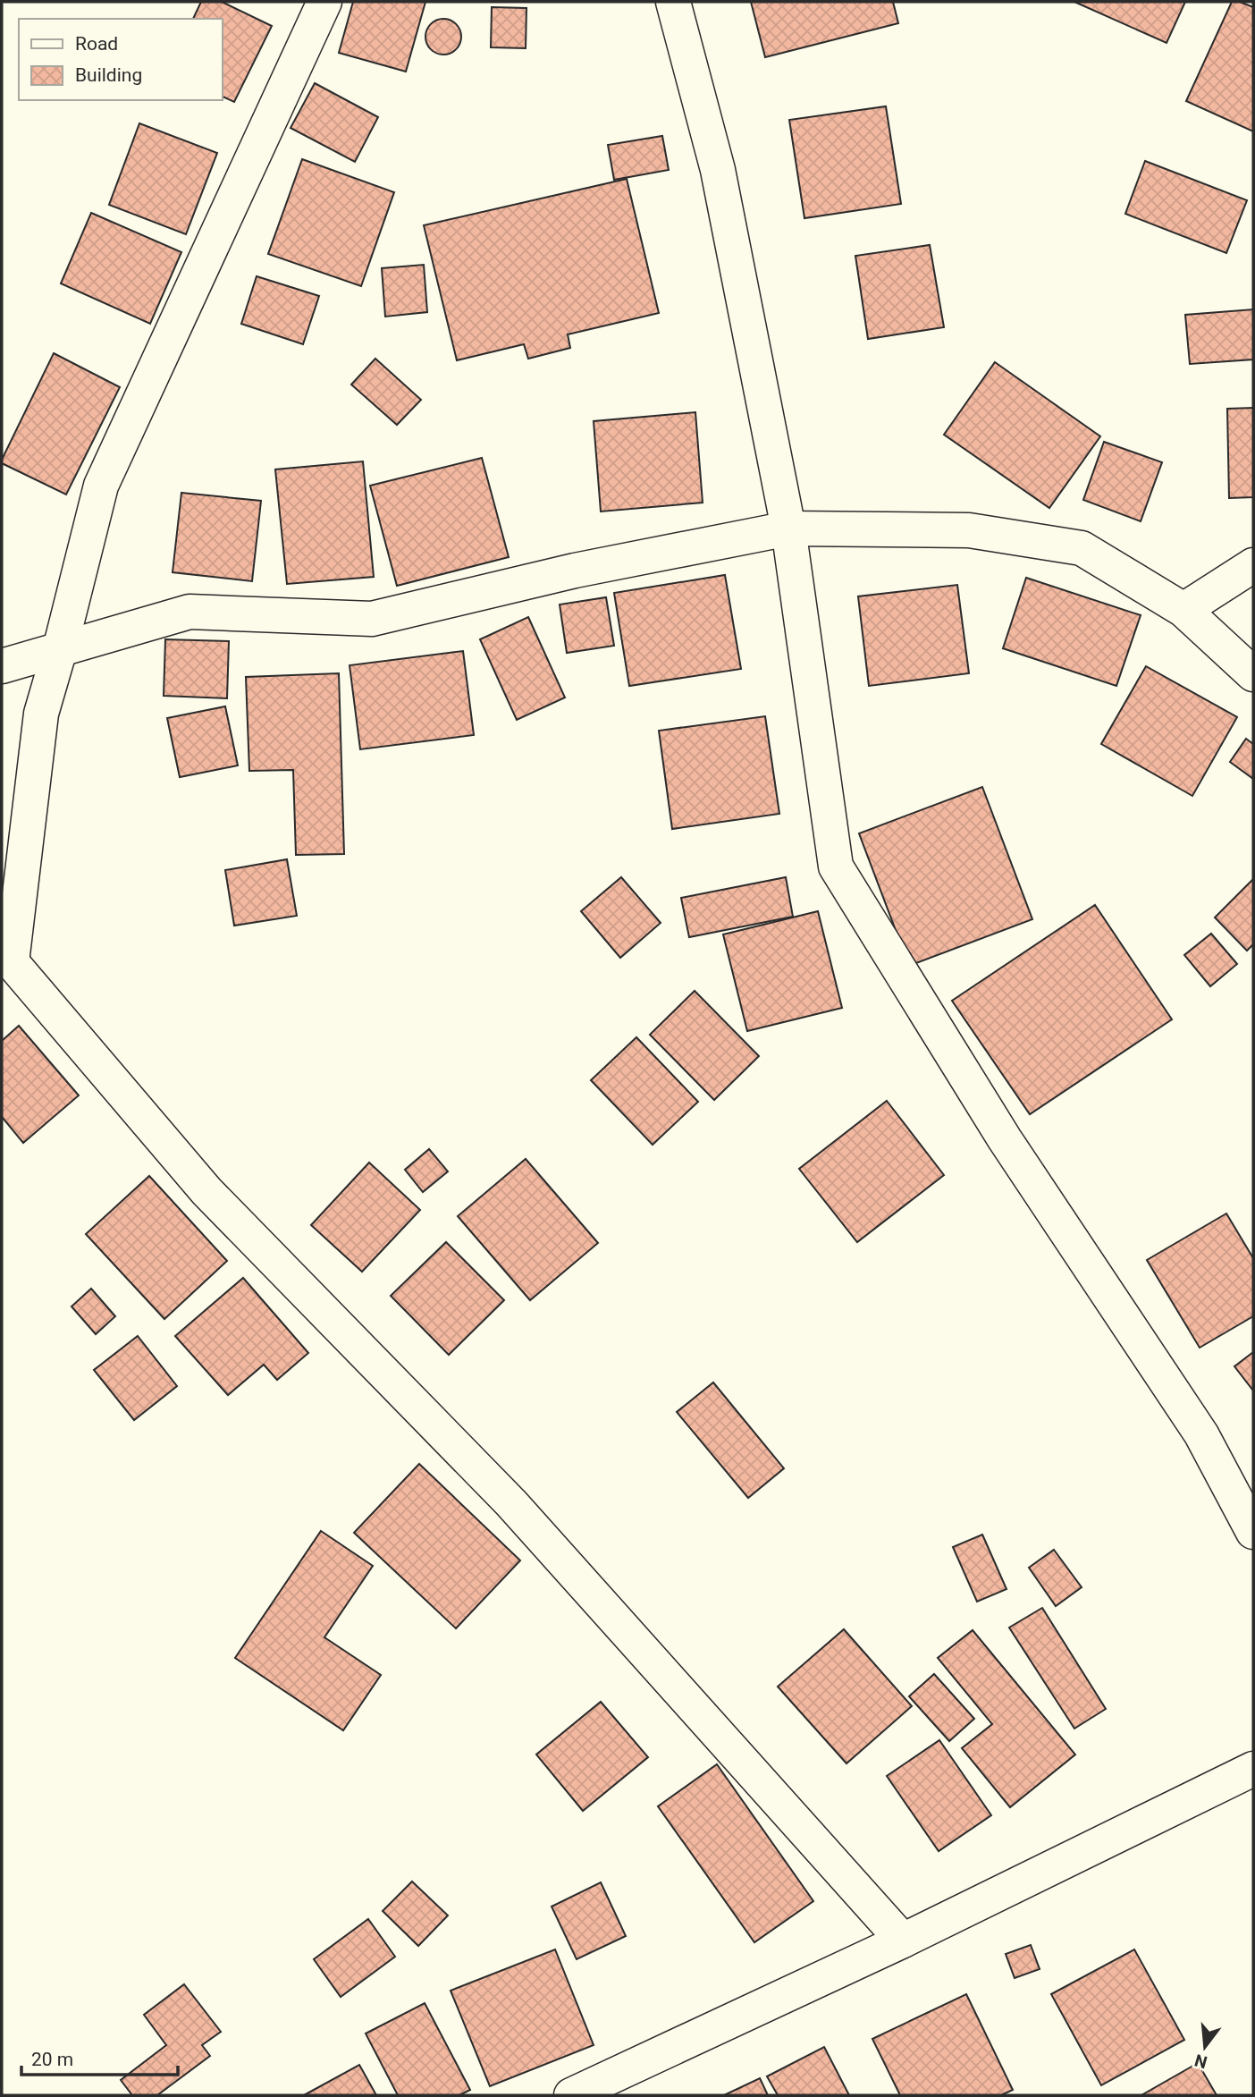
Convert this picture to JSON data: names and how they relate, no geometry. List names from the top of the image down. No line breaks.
{"legend":["Road","Building"],"scale_bar":"20 m","north":"bottom"}
